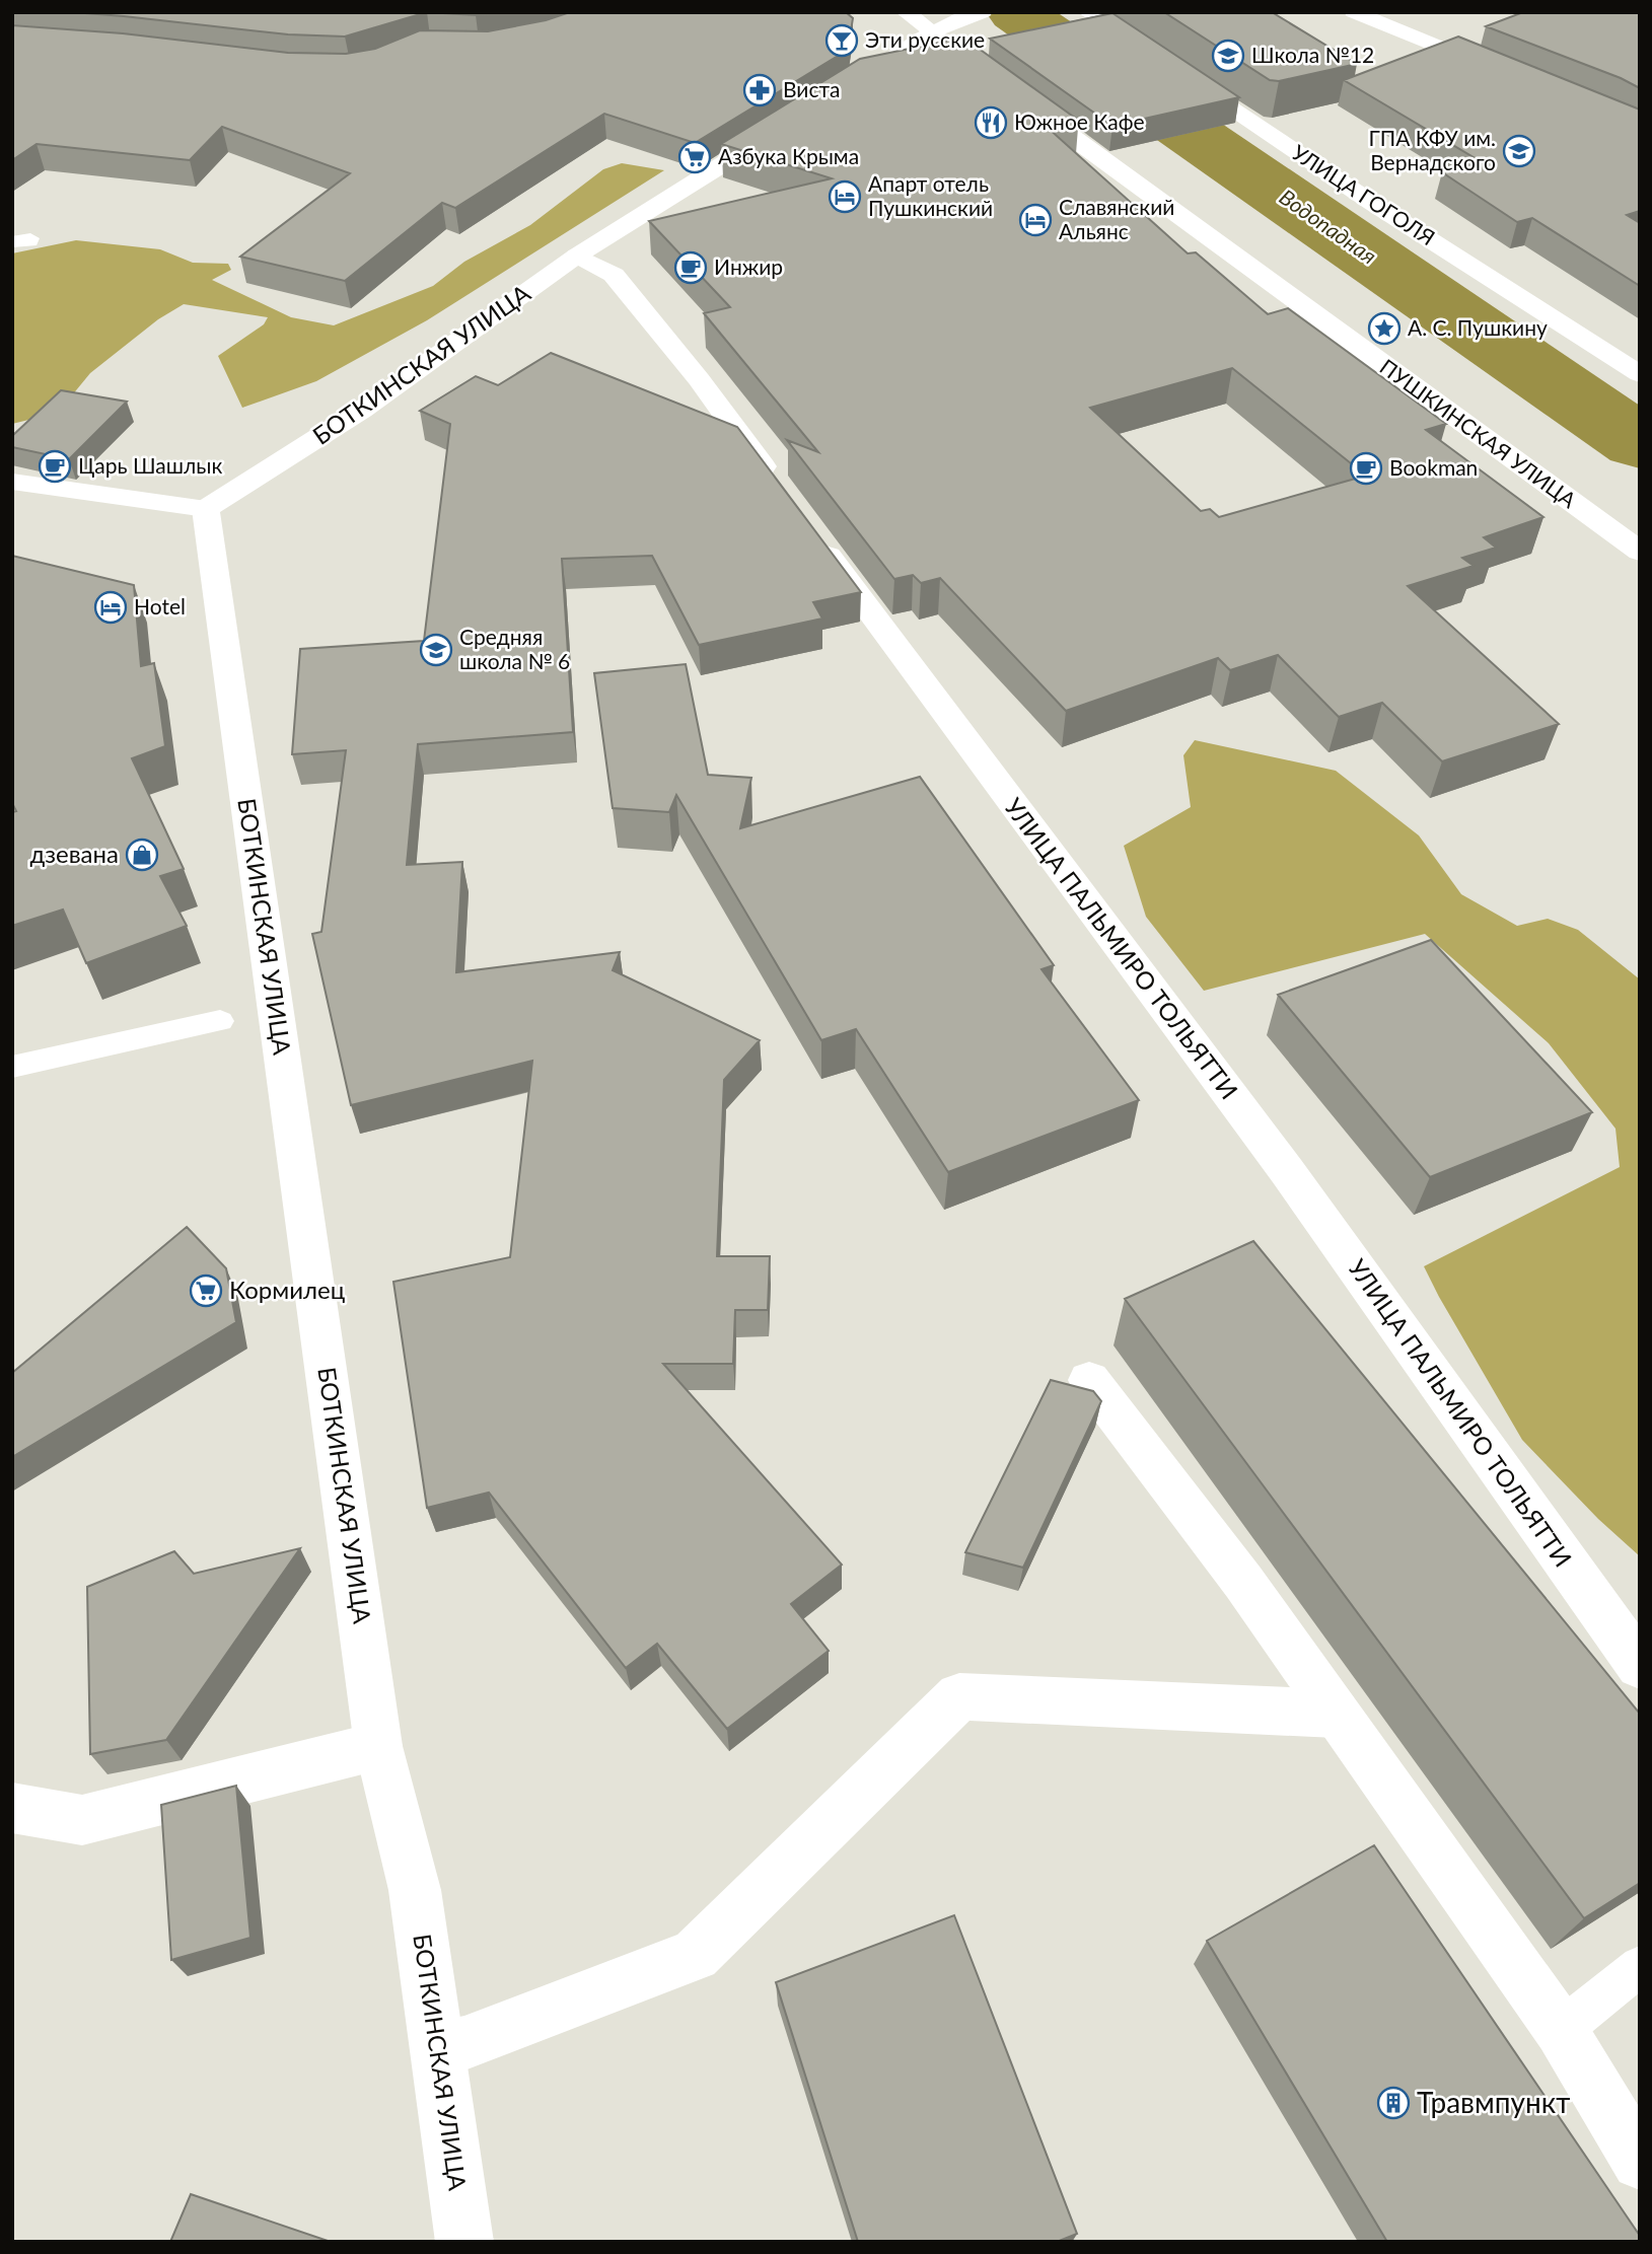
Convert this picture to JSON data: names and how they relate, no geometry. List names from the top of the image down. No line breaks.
{"streets":{"street":["УЛИЦА ГОГОЛЯ","БОТКИНСКАЯ УЛИЦА","ПУШКИНСКАЯ УЛИЦА","УЛИЦА ПАЛЬМИРО ТОЛЬЯТТИ"]},"crossings":[["БОТКИНСКАЯ УЛИЦА","УЛИЦА ПАЛЬМИРО ТОЛЬЯТТИ"]],"water":["Водопадная"],"places":{"bar":["Эти русские"],"school or university":["Школа №12","ГПА КФУ им. Вернадского","Средняя школа № 6"],"pharmacy":["Виста"],"restaurant":["Южное Кафе"],"supermarket":["Азбука Крыма","Кормилец"],"hotel":["Апарт отель Пушкинский","Славянский Альянс","Hotel"],"cafe":["Инжир","Царь Шашлык","Bookman"],"place":["А. С. Пушкину"],"shop":["дзевана"],"building":["Травмпункт"]}}
